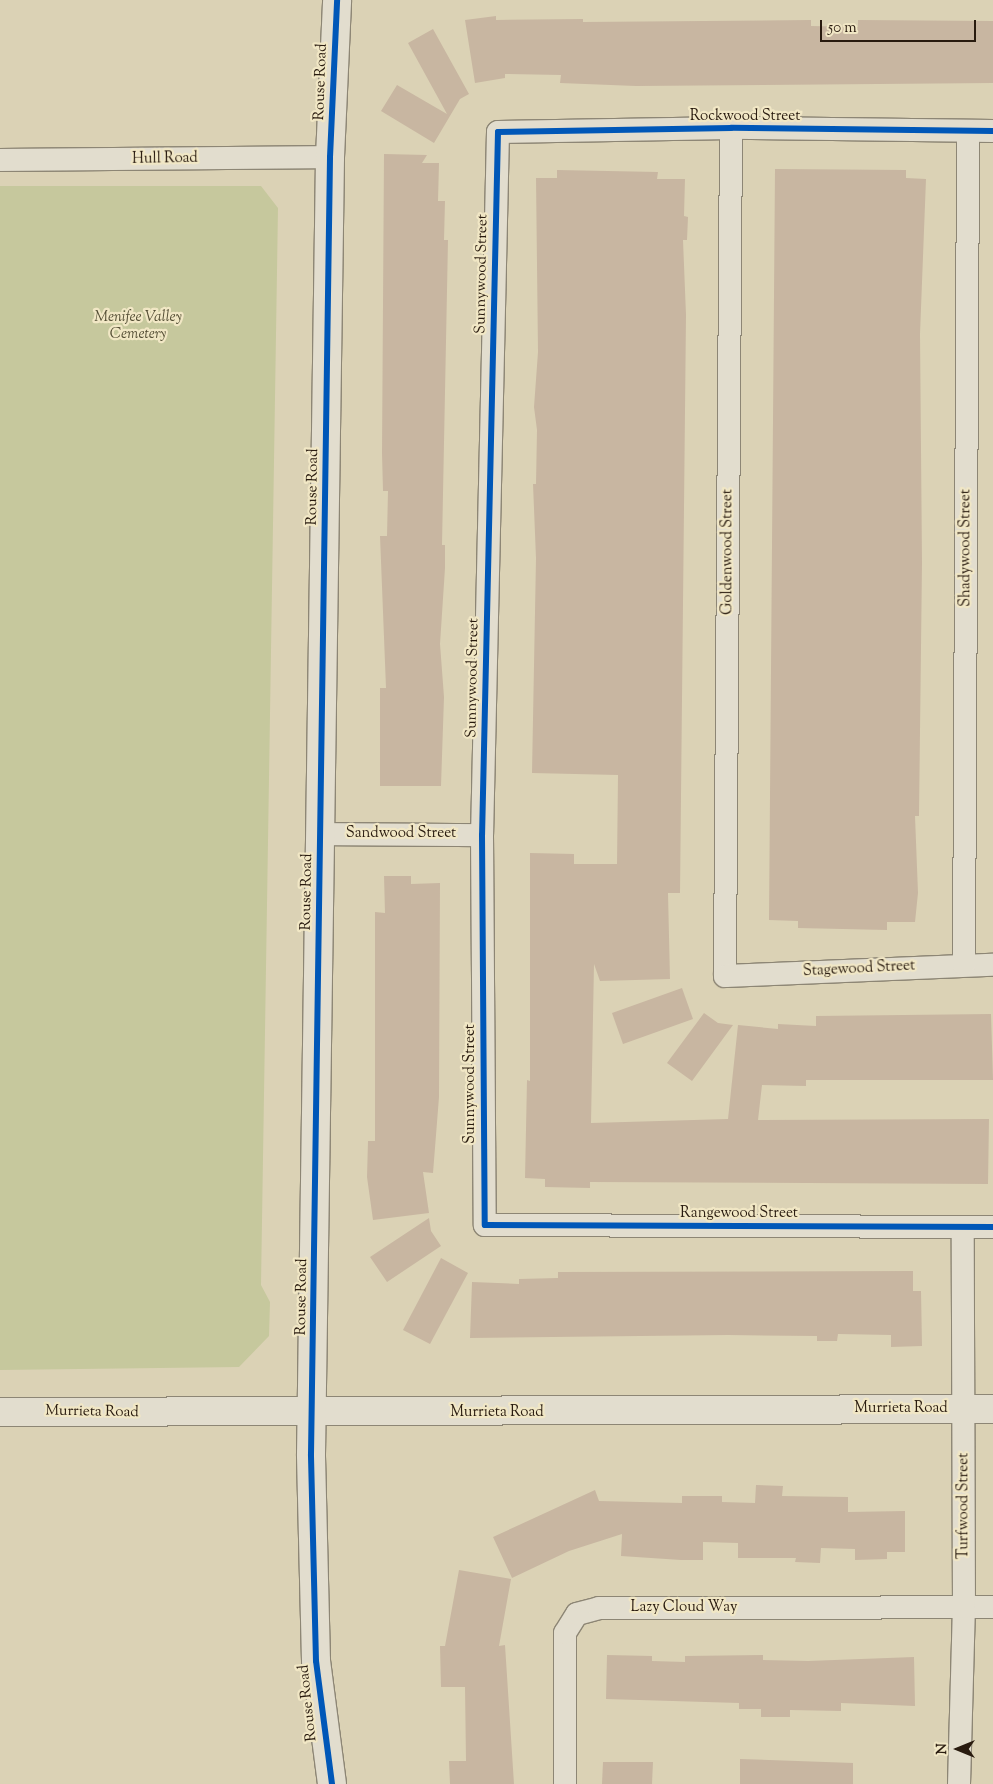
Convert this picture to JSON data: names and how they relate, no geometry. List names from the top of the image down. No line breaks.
{"streets":{"street":["Rouse Road","Rockwood Street","Hull Road","Sunnywood Street","Shadywood Street","Goldenwood Street","Sandwood Street","Stagewood Street","Rangewood Street","Murrieta Road","Turfwood Street","Lazy Cloud Way"]},"crossings":[["Rouse Road","Hull Road"],["Rouse Road","Sandwood Street"],["Rouse Road","Murrieta Road"],["Rockwood Street","Sunnywood Street"],["Rockwood Street","Shadywood Street"],["Rockwood Street","Goldenwood Street"],["Sunnywood Street","Sandwood Street"],["Sunnywood Street","Rangewood Street"],["Shadywood Street","Stagewood Street"],["Goldenwood Street","Stagewood Street"],["Rangewood Street","Turfwood Street"],["Murrieta Road","Turfwood Street"],["Turfwood Street","Lazy Cloud Way"]],"parks":["Menifee Valley Cemetery"],"scale_bar":"50 m","north":"left"}
